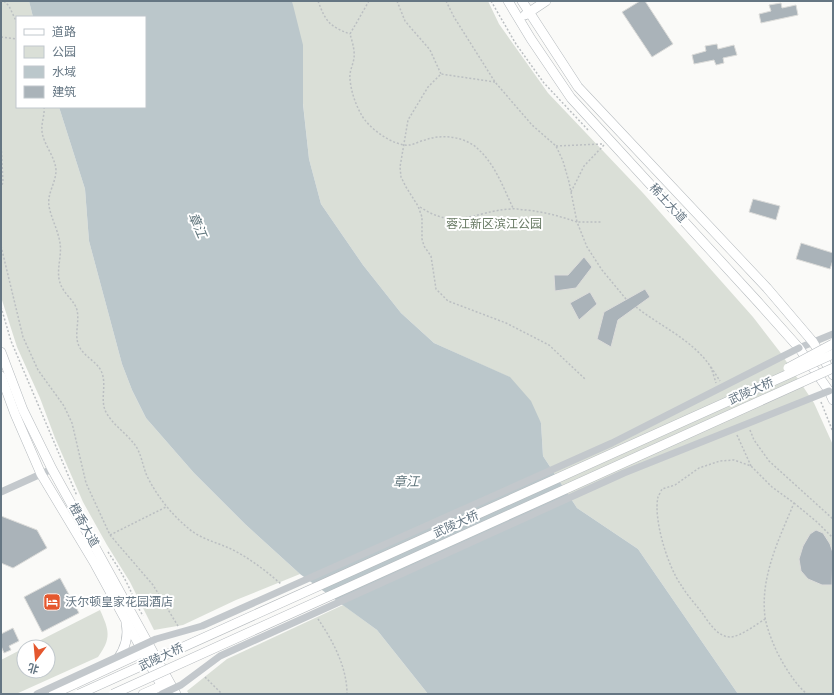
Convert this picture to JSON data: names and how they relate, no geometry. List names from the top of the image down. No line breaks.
{"streets":{"main road":["稀土大道","武陵大桥","橙香大道"]},"water":["章江"],"parks":["蓉江新区滨江公园"],"places":{"hotel":["沃尔顿皇家花园酒店"]},"legend":["道路","公园","水域","建筑"],"north":"bottom"}
